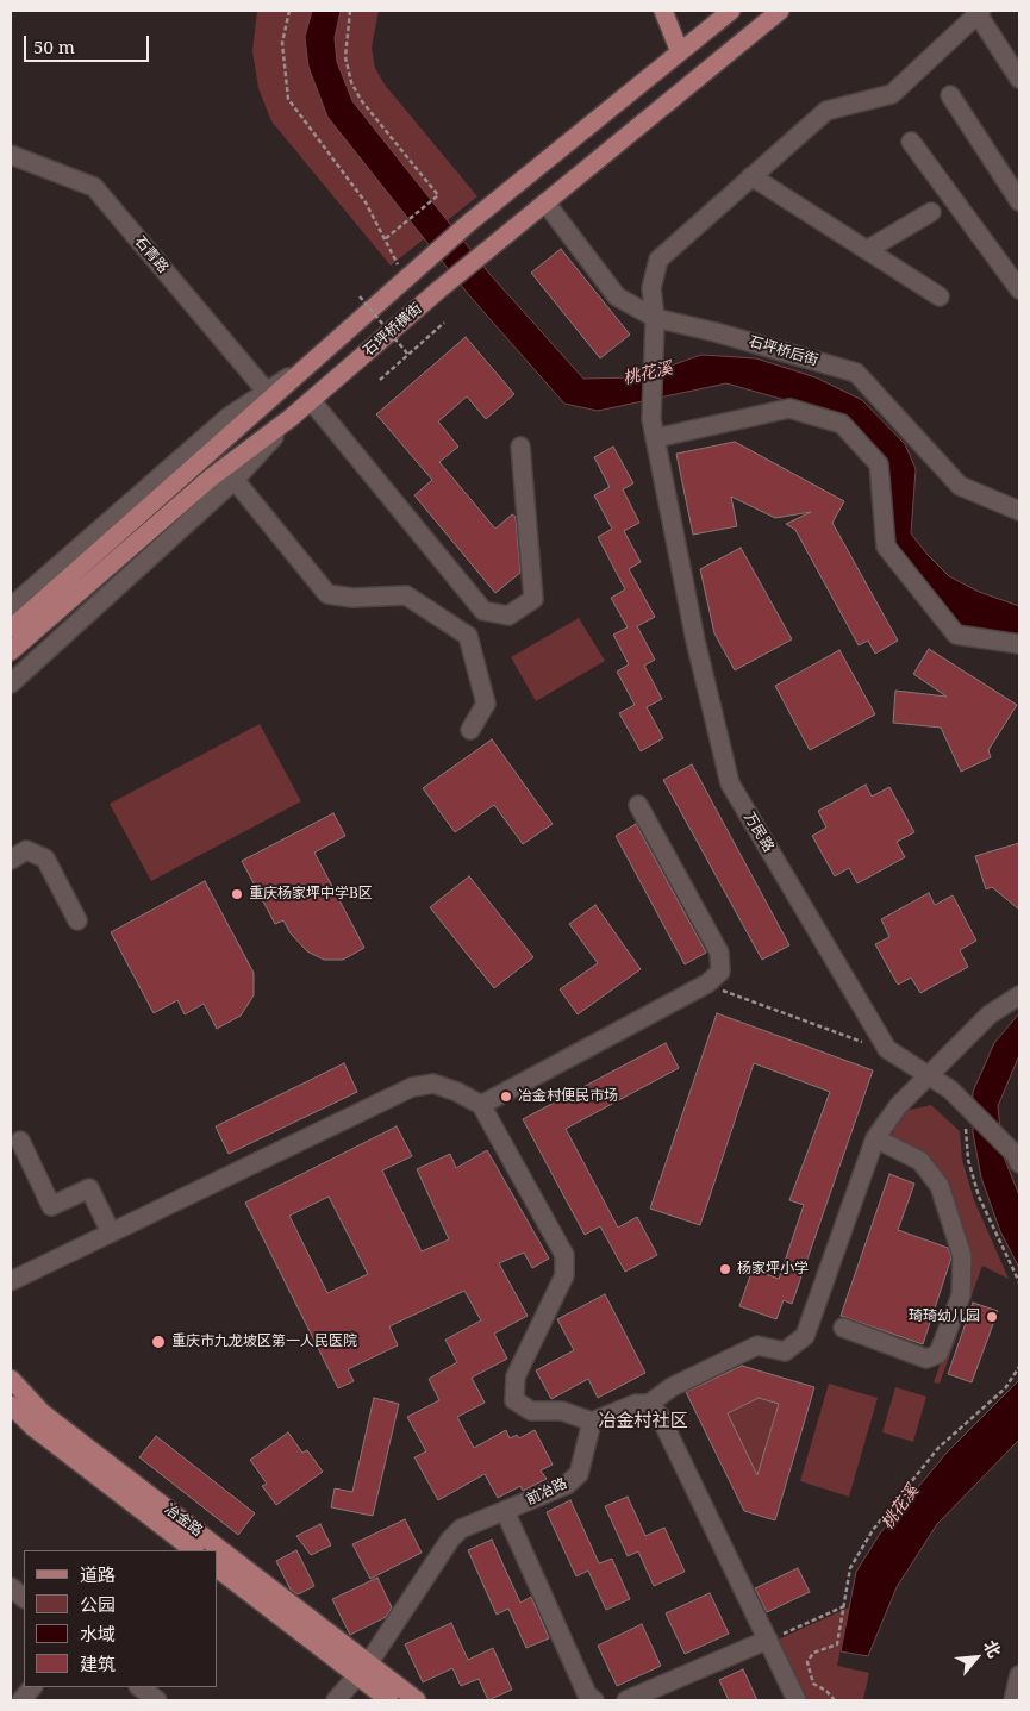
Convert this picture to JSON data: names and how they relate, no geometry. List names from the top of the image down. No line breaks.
{"streets":{"main road":["石坪桥横街","冶金路"],"street":["石青路","石坪桥后街","万民路","前冶路"]},"crossings":[["石坪桥横街","石坪桥后街"],["石坪桥后街","万民路"],["前冶路","冶金路"]],"districts":["冶金村社区"],"water":["桃花溪"],"places":["重庆杨家坪中学B区","冶金村便民市场","杨家坪小学","琦琦幼儿园","重庆市九龙坡区第一人民医院"],"legend":["道路","公园","水域","建筑"],"scale_bar":"50 m","north":"top right"}
